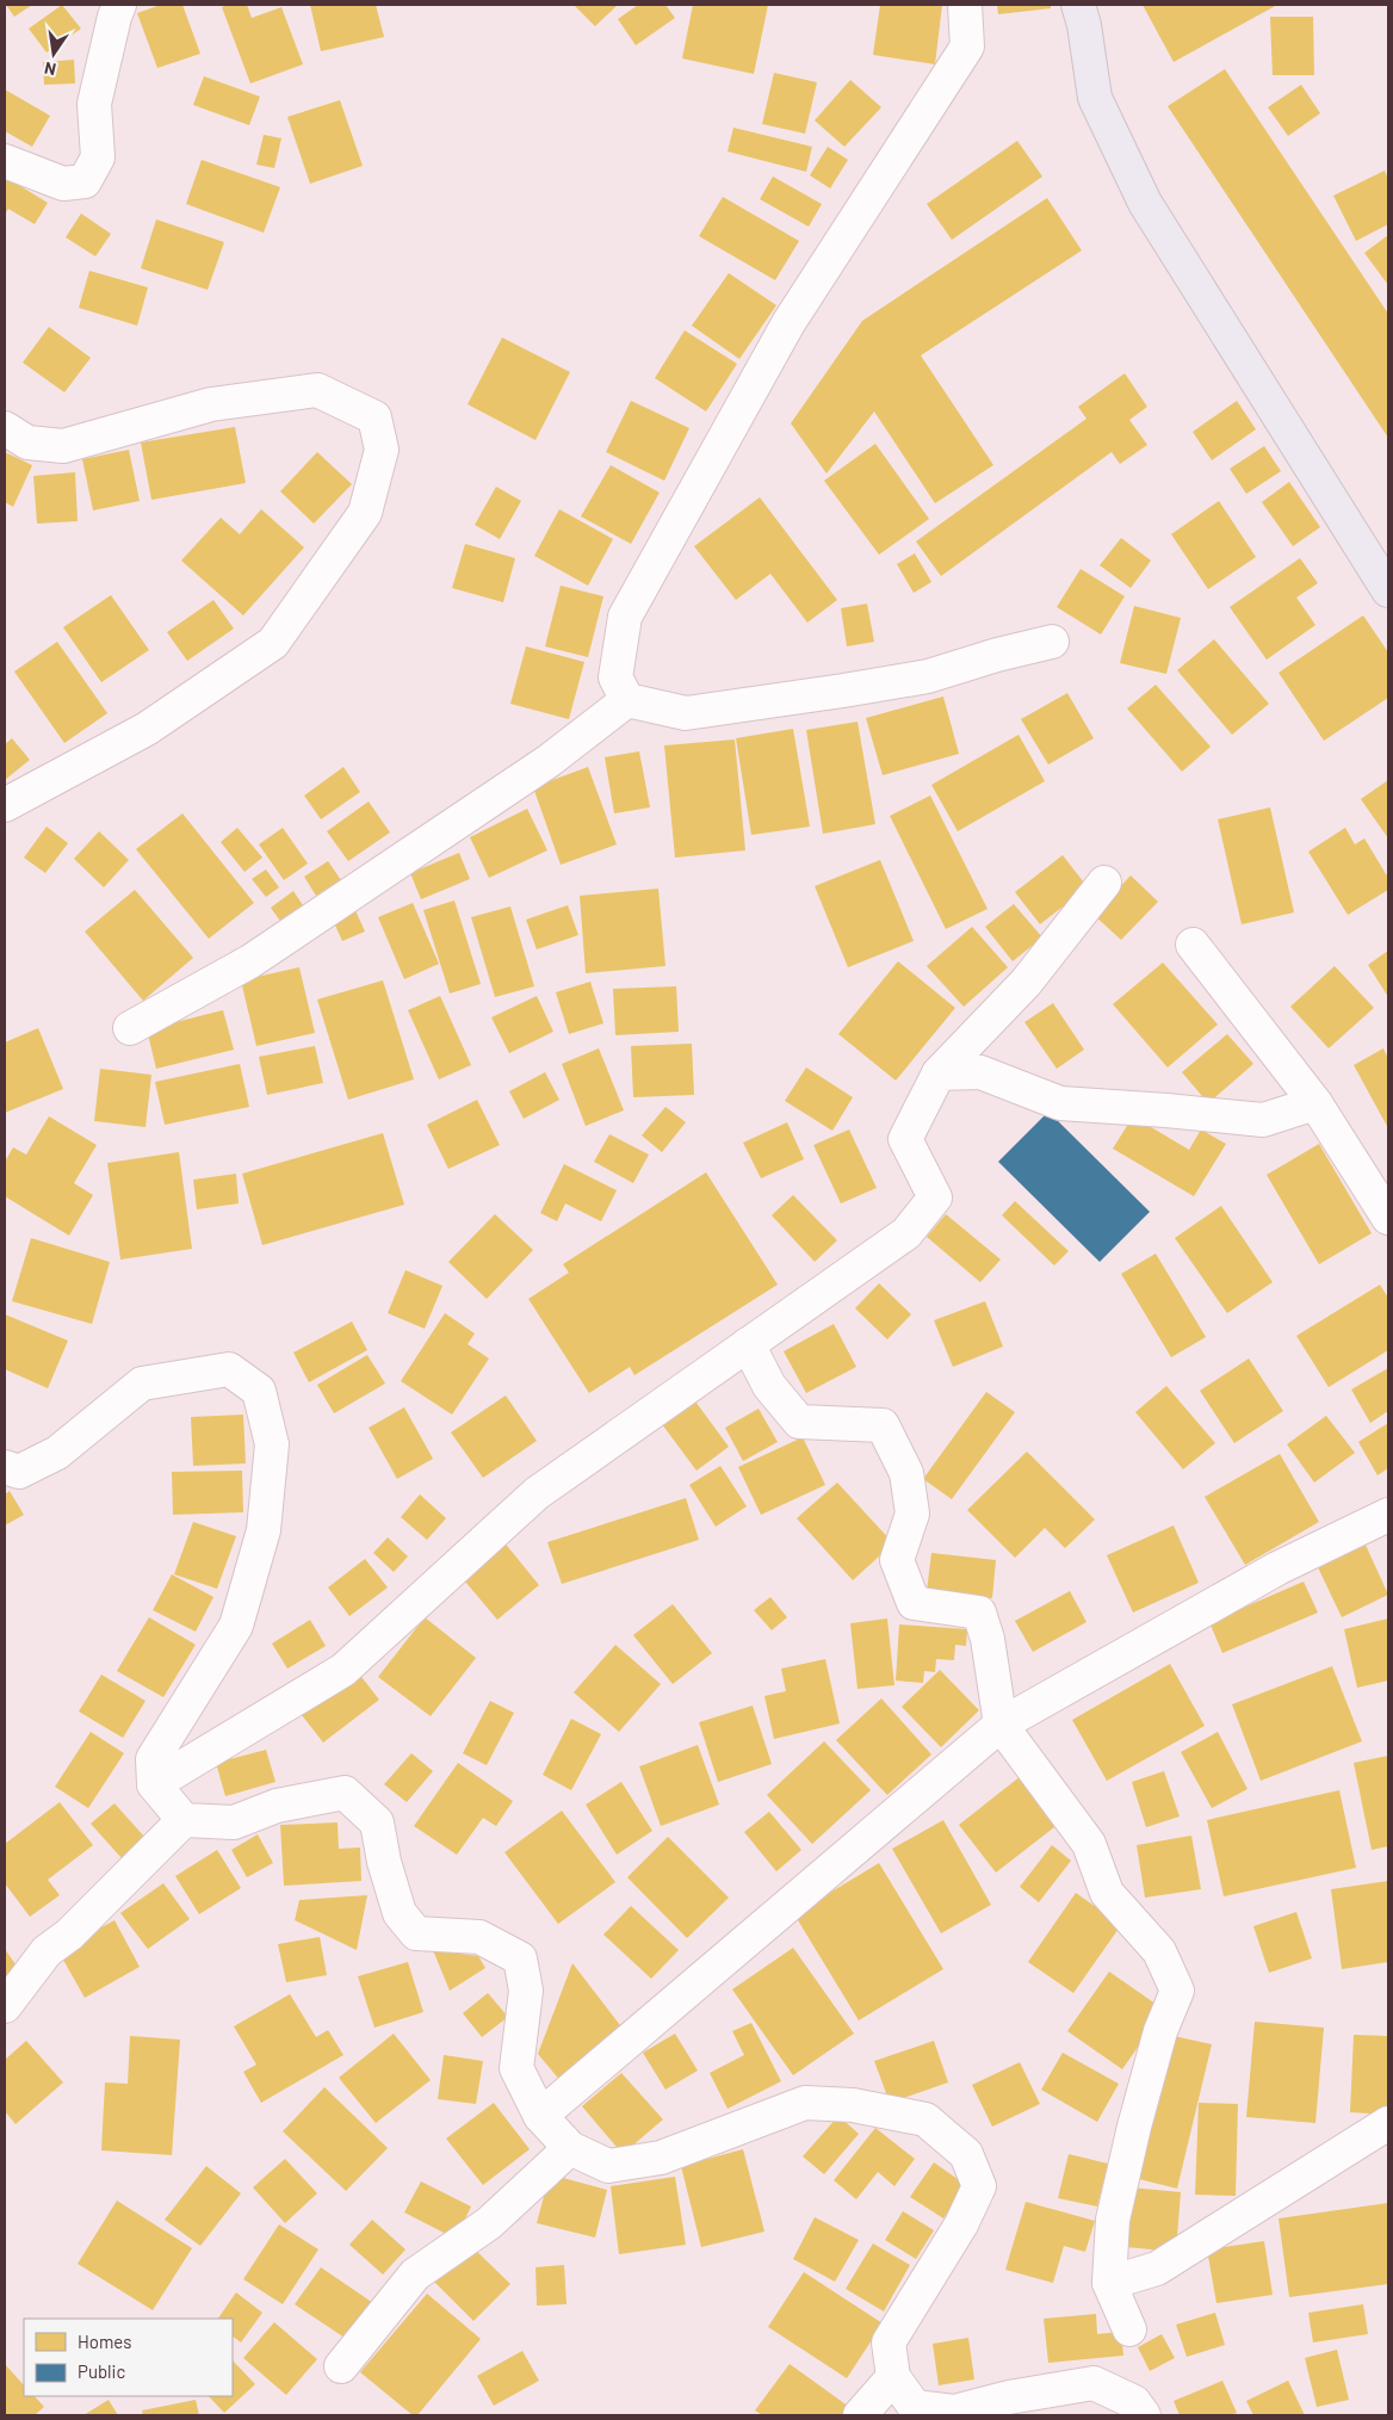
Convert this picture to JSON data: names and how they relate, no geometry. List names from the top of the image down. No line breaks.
{"legend":["Homes","Public"],"north":"bottom"}
